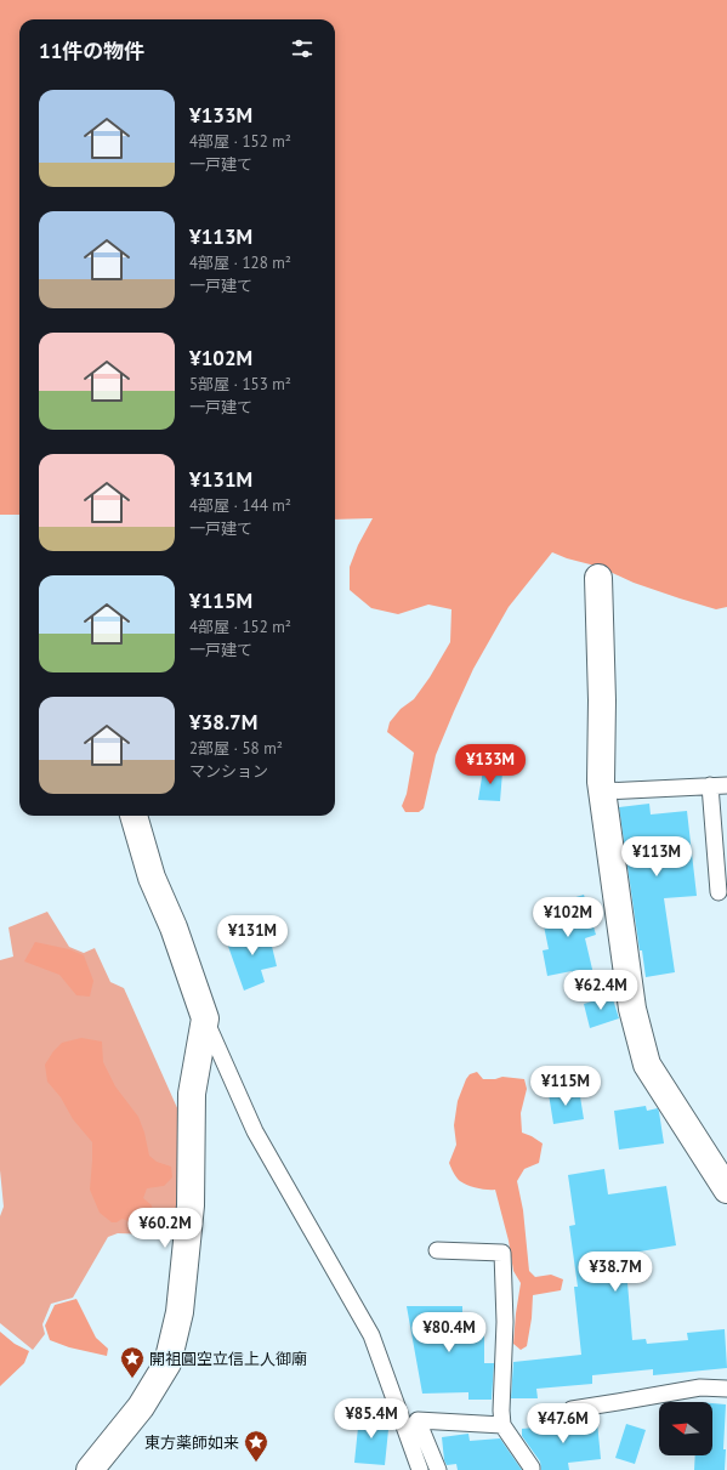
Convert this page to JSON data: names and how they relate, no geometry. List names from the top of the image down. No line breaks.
{"places":{"place":["開祖圓空立信上人御廟","東方薬師如来"]},"north":"left","page":{"heading":"11件の物件","list":[{"name":"¥133M","note":"4部屋 · 152 m² · 一戸建て"},{"name":"¥113M","note":"4部屋 · 128 m² · 一戸建て"},{"name":"¥102M","note":"5部屋 · 153 m² · 一戸建て"},{"name":"¥131M","note":"4部屋 · 144 m² · 一戸建て"},{"name":"¥115M","note":"4部屋 · 152 m² · 一戸建て"},{"name":"¥38.7M","note":"2部屋 · 58 m² · マンション"}],"price":["¥133M","¥113M","¥102M","¥131M","¥62.4M","¥115M","¥60.2M","¥38.7M","¥80.4M","¥85.4M","¥47.6M"]}}
